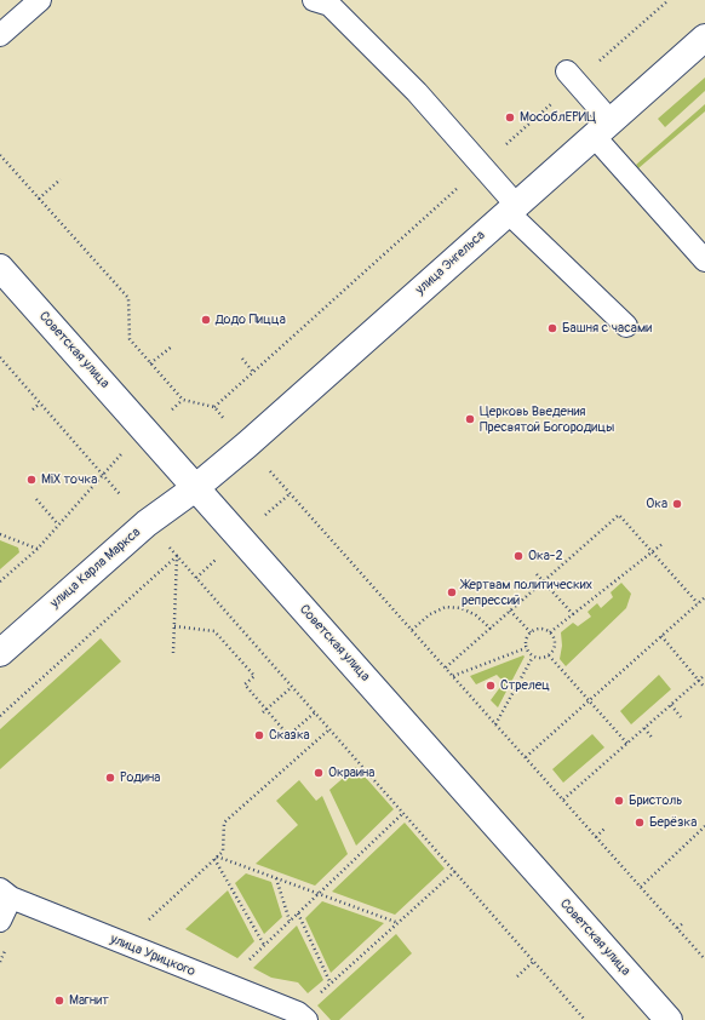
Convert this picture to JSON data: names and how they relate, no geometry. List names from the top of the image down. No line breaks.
{"streets":{"main road":["улица Энгельса","Советская улица","улица Карла Маркса"],"lane":["улица Урицкого"]},"crossings":[["улица Энгельса","Советская улица"],["улица Энгельса","улица Карла Маркса"],["Советская улица","улица Карла Маркса"]],"places":["МособлЕРИЦ","Додо Пицца","Башня с часами","Церковь Введения Пресвятой Богородицы","MiX точка","Ока","Ока-2","Жертвам политических репрессий","Стрелец","Сказка","Окраина","Родина","Бристоль","Берёзка","Магнит"]}
